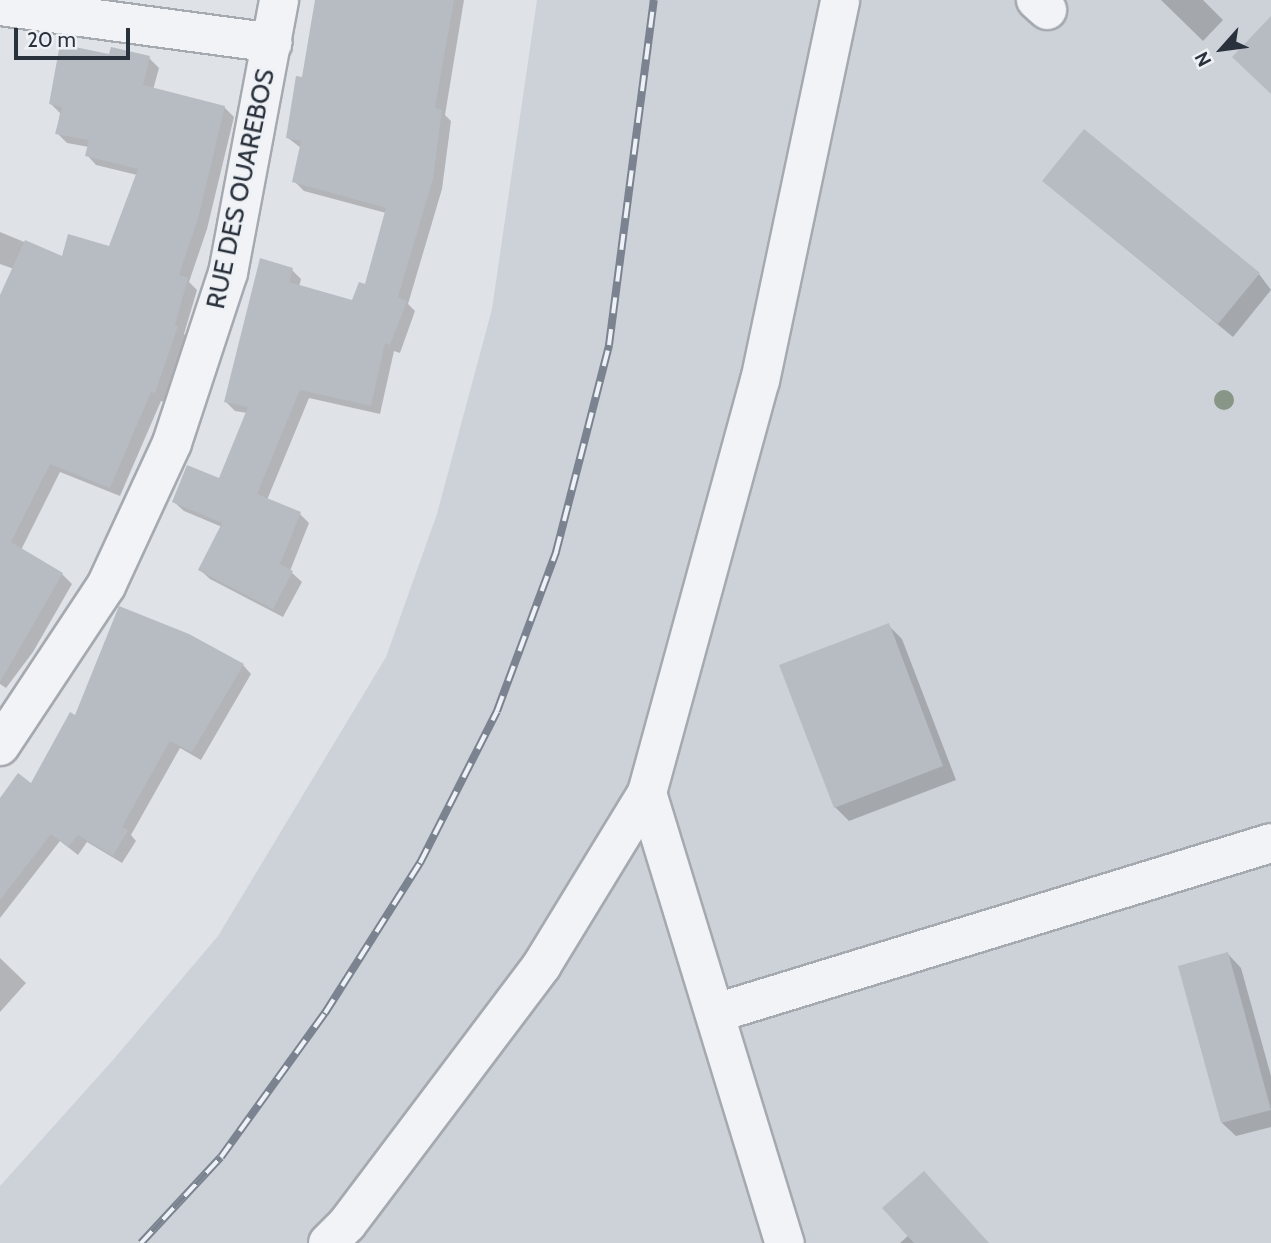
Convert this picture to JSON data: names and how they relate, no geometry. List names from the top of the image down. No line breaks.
{"streets":{"street":["RUE DES OUAREBOS"]},"scale_bar":"20 m","north":"bottom left"}
